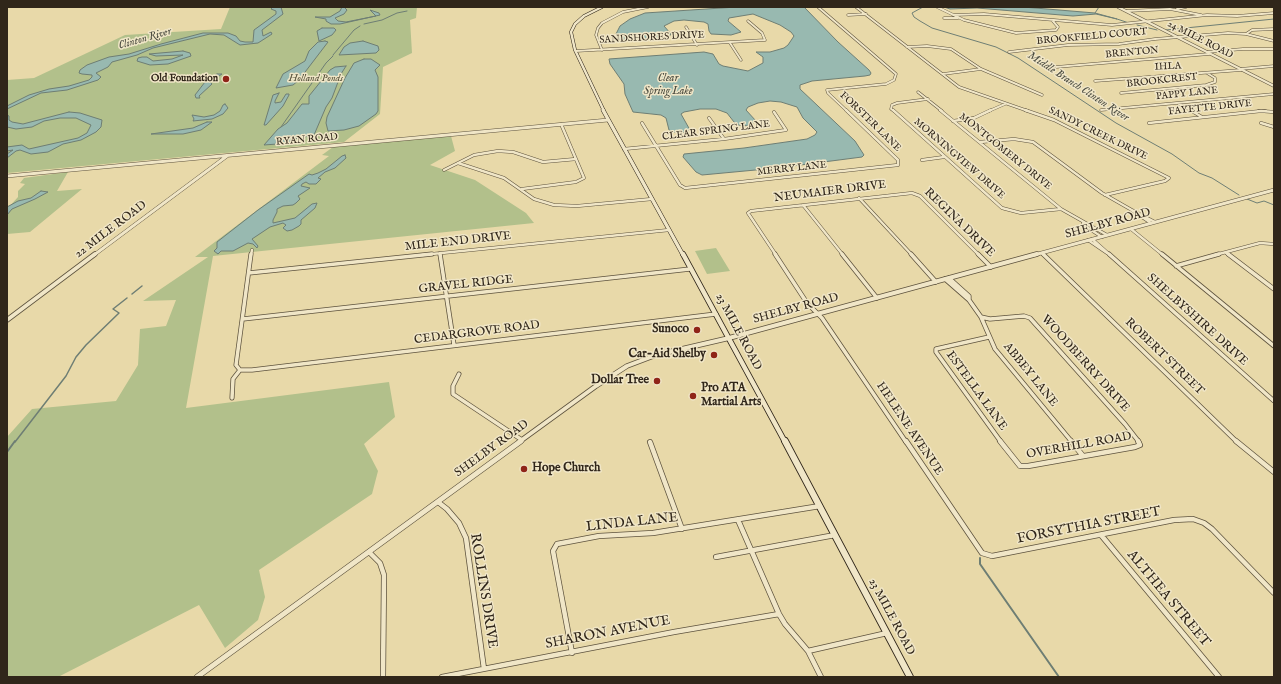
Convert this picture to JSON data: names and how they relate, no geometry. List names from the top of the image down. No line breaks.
{"streets":{"main road":["23 MILE ROAD"],"street":["BROOKFIELD COURT","SANDSHORES DRIVE","24 MILE ROAD","BRENTON","IHLA","BROOKCREST","PAPPY LANE","FAYETTE DRIVE","FORSTER LANE","CLEAR SPRING LANE","SANDY CREEK DRIVE","RYAN ROAD","MONTGOMERY DRIVE","MORNINGVIEW DRIVE","MERRY LANE","NEUMAIER DRIVE","REGINA DRIVE","SHELBY ROAD","22 MILE ROAD","MILE END DRIVE","GRAVEL RIDGE","SHELBYSHIRE DRIVE","CEDARGROVE ROAD","ROBERT STREET","WOODBERRY DRIVE","ABBEY LANE","ESTELLA LANE","HELENE AVENUE","OVERHILL ROAD","LINDA LANE","FORSYTHIA STREET","ROLLINS DRIVE","ALTHEA STREET","SHARON AVENUE"]},"crossings":[["BROOKFIELD COURT","24 MILE ROAD"],["SANDSHORES DRIVE","23 MILE ROAD"],["24 MILE ROAD","BRENTON"],["24 MILE ROAD","IHLA"],["IHLA","BROOKCREST"],["FORSTER LANE","MERRY LANE"],["CLEAR SPRING LANE","MERRY LANE"],["CLEAR SPRING LANE","23 MILE ROAD"],["RYAN ROAD","22 MILE ROAD"],["RYAN ROAD","23 MILE ROAD"],["MONTGOMERY DRIVE","MORNINGVIEW DRIVE"],["MONTGOMERY DRIVE","SHELBY ROAD"],["NEUMAIER DRIVE","REGINA DRIVE"],["NEUMAIER DRIVE","HELENE AVENUE"],["REGINA DRIVE","SHELBY ROAD"],["SHELBY ROAD","SHELBYSHIRE DRIVE"],["SHELBY ROAD","23 MILE ROAD"],["SHELBY ROAD","ROBERT STREET"],["SHELBY ROAD","ABBEY LANE"],["SHELBY ROAD","HELENE AVENUE"],["SHELBY ROAD","ROLLINS DRIVE"],["MILE END DRIVE","23 MILE ROAD"],["GRAVEL RIDGE","23 MILE ROAD"],["23 MILE ROAD","CEDARGROVE ROAD"],["23 MILE ROAD","LINDA LANE"],["WOODBERRY DRIVE","ABBEY LANE"],["WOODBERRY DRIVE","OVERHILL ROAD"],["ABBEY LANE","ESTELLA LANE"],["ABBEY LANE","OVERHILL ROAD"],["ESTELLA LANE","OVERHILL ROAD"],["HELENE AVENUE","FORSYTHIA STREET"],["LINDA LANE","SHARON AVENUE"],["FORSYTHIA STREET","ALTHEA STREET"],["ROLLINS DRIVE","SHARON AVENUE"]],"water":["Clinton River","Clear Spring Lake","Middle Branch Clinton River"],"parks":["Holland Ponds"],"places":["Old Foundation","Sunoco","Car-Aid Shelby","Dollar Tree","Pro ATA Martial Arts","Hope Church"]}
